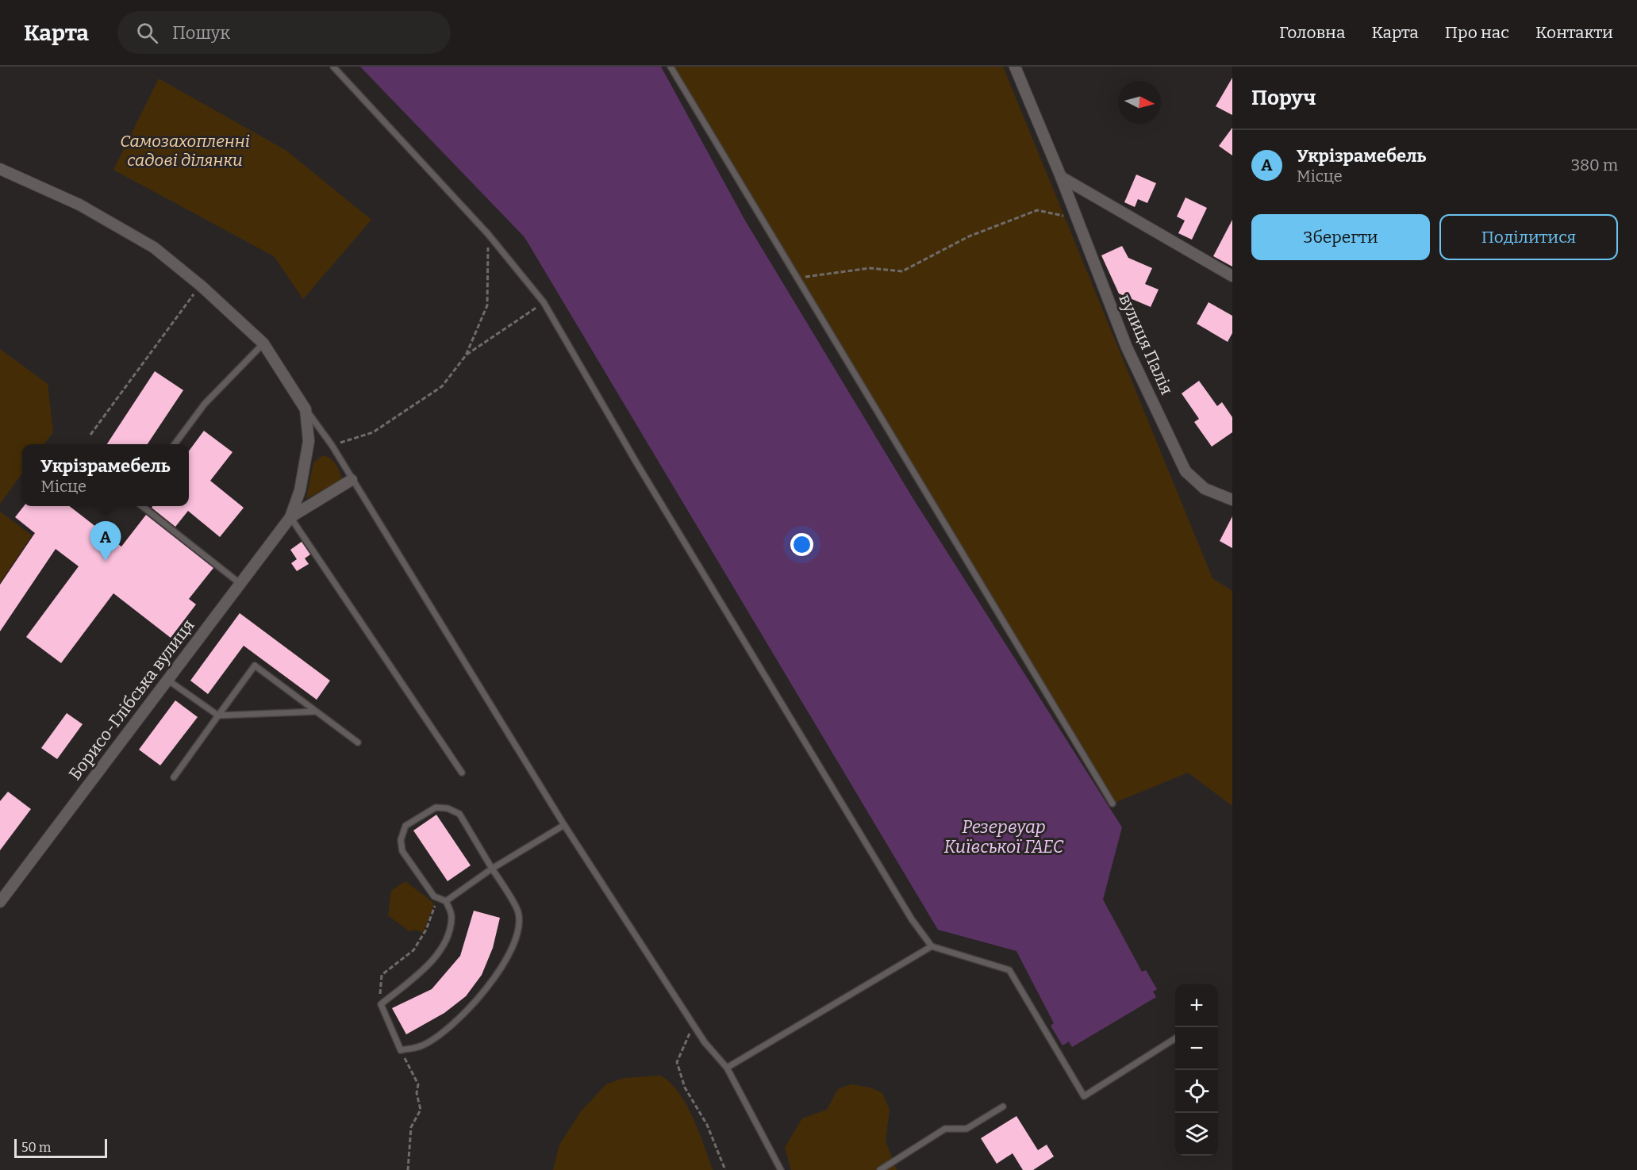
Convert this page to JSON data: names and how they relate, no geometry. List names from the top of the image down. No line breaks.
{"streets":{"street":["вулиця Палія","Борисо-Глібська вулиця"]},"water":["Резервуар Київської ГАЕС"],"parks":["Самозахопленні садові ділянки"],"scale_bar":"50 m","north":"right","page":{"header":"Карта","search":"Пошук","nav":["Головна","Карта","Про нас","Контакти"],"heading":"Поруч","list":[{"mark":"A","name":"Укрізрамебель","note":"Місце","value":"380 m"}],"buttons":["Зберегти","Поділитися"],"popup":["Укрізрамебель","Місце"],"pins":"A","map_buttons":["+","−"],"scale":"50 m"}}
